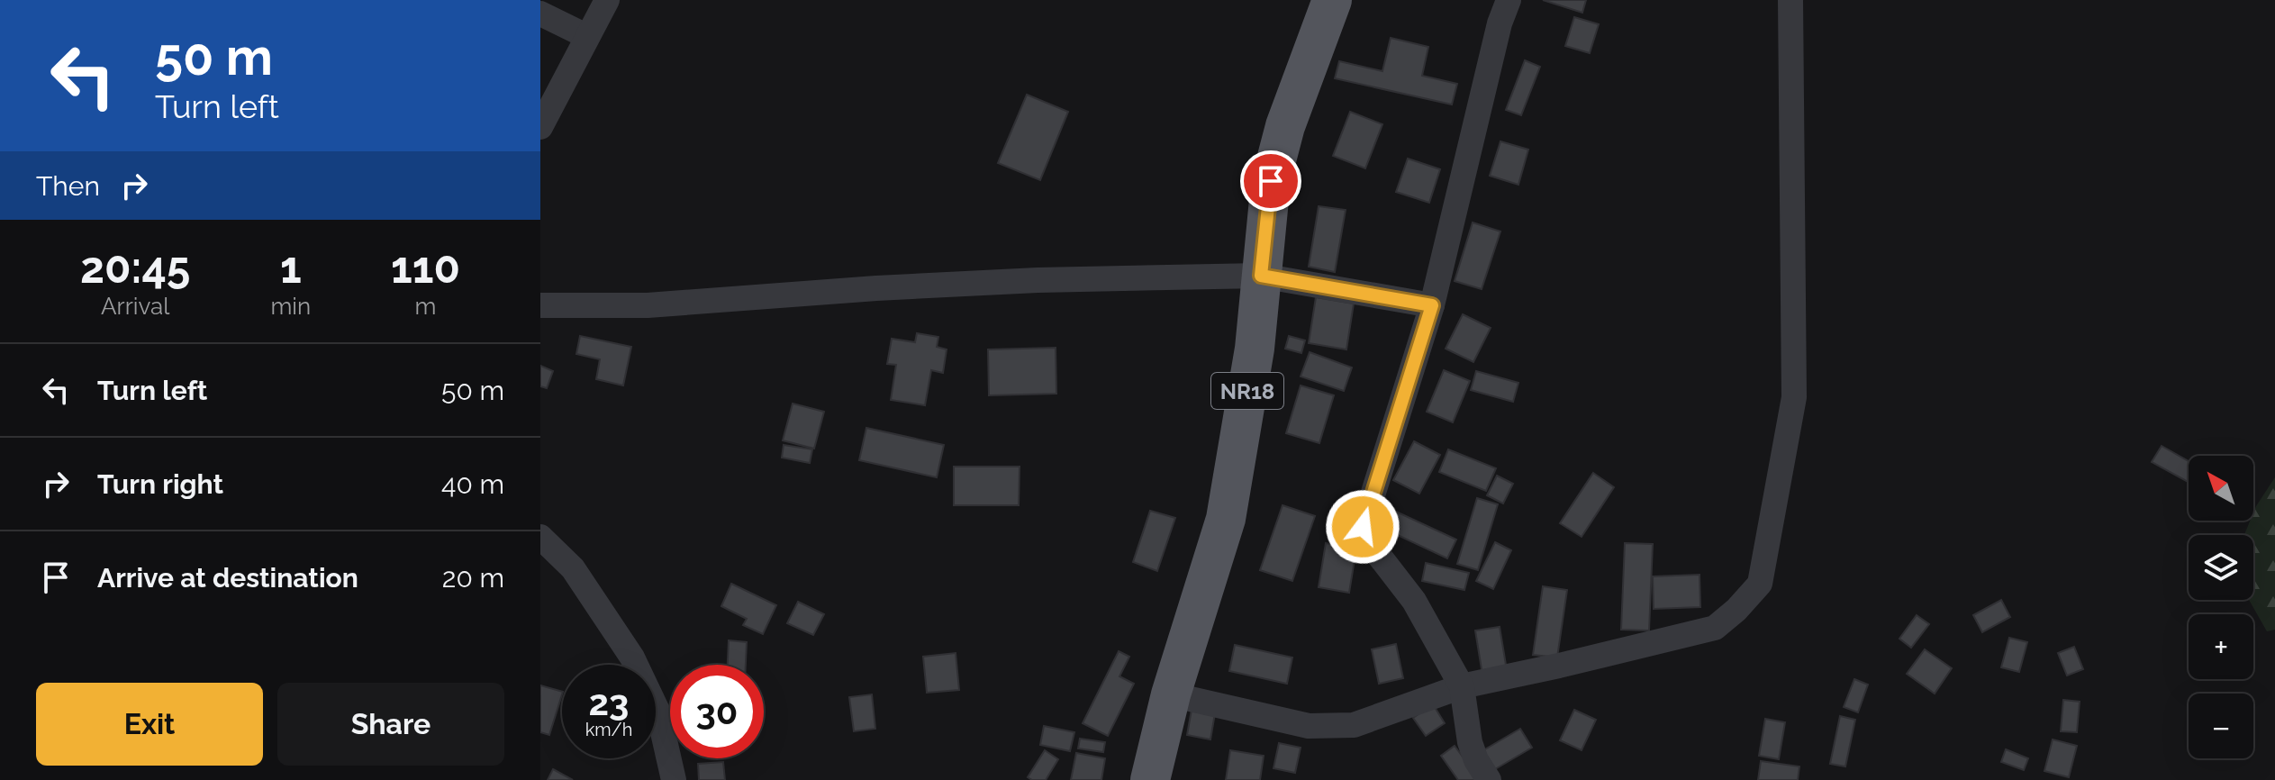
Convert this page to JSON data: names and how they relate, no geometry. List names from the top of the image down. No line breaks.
{"streets":{"main road":["NR18"]},"north":"top left","page":{"turn":["50 m","Turn left"],"then":"Then","eta":["20:45","Arrival","1","min","110","m"],"list":[{"name":"Turn left","value":"50 m"},{"name":"Turn right","value":"40 m"},{"name":"Arrive at destination","value":"20 m"}],"map_buttons":["+","−"],"speed":"23 km/h","limit":"30","buttons":["Exit","Share"]}}
